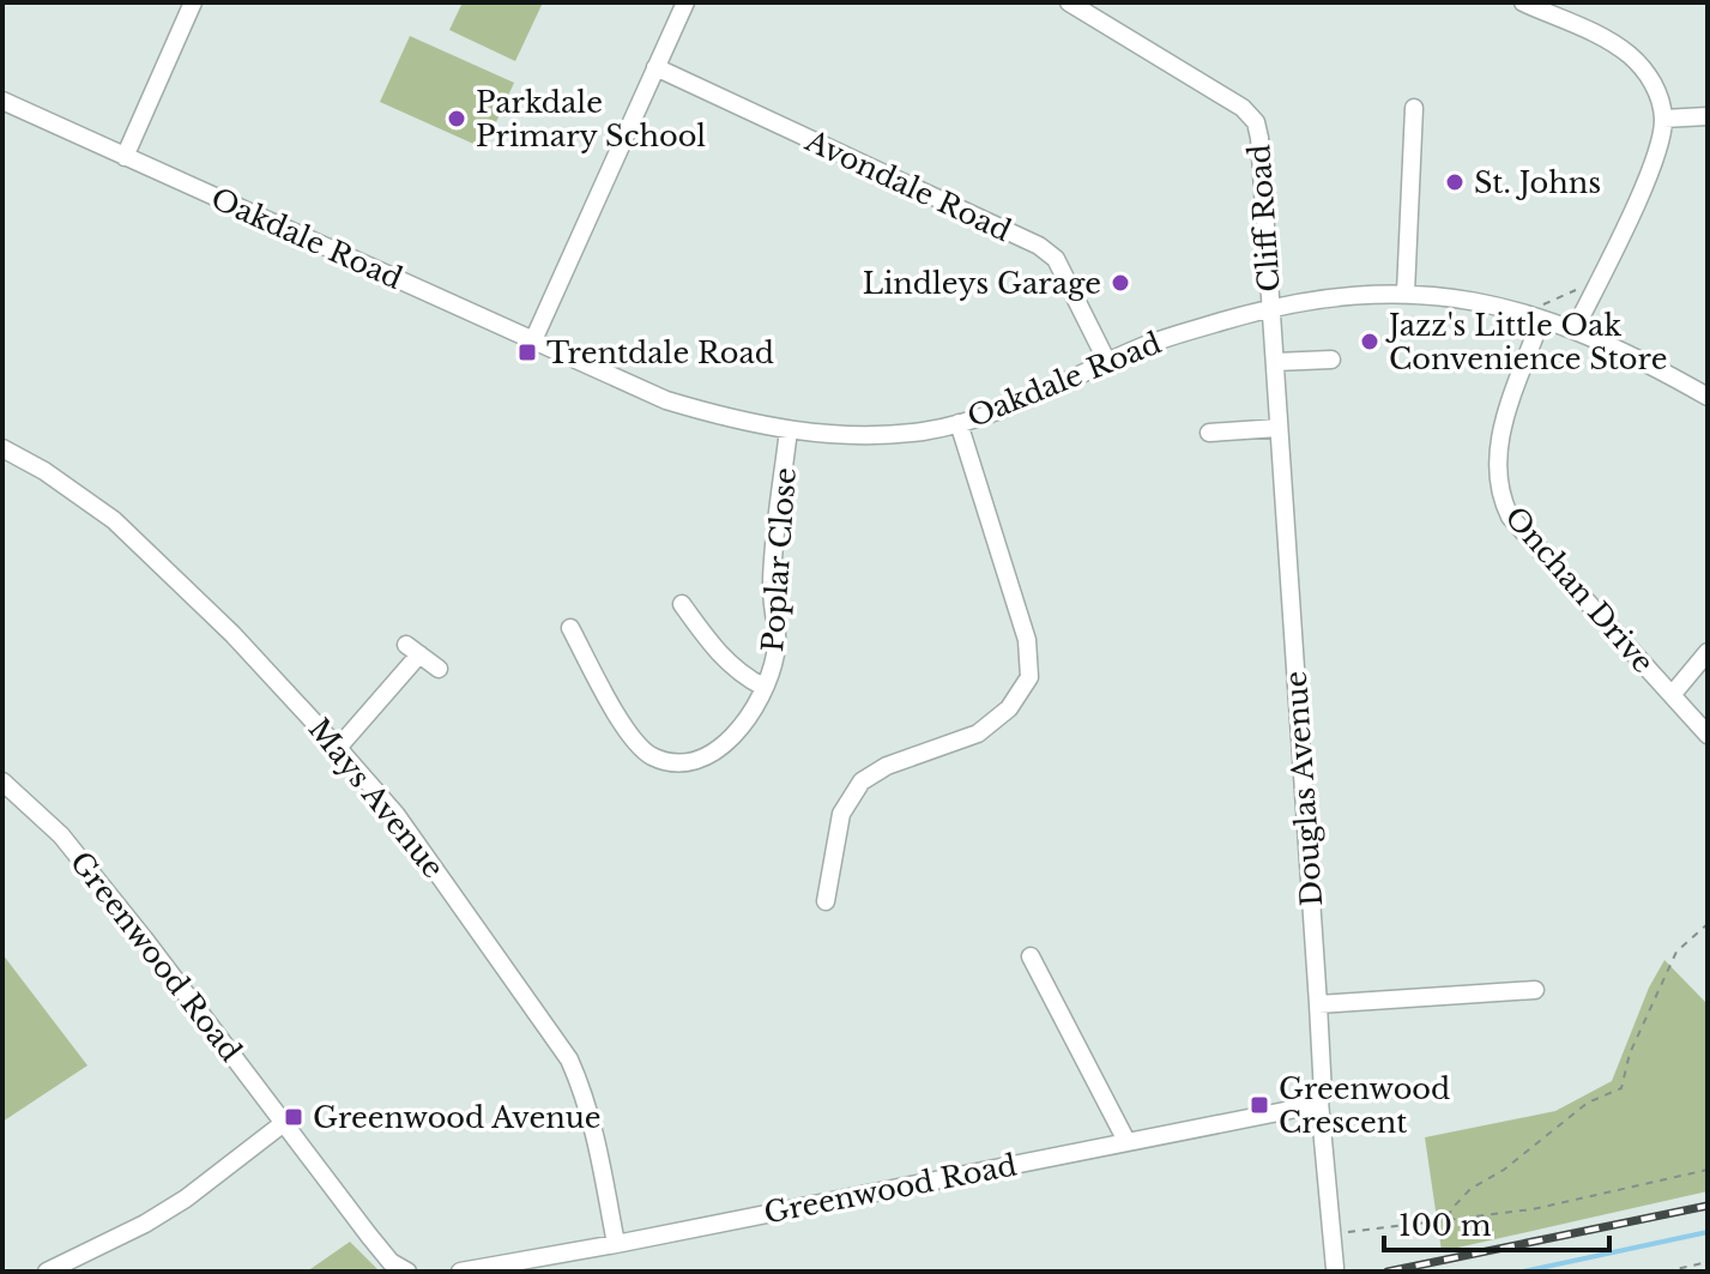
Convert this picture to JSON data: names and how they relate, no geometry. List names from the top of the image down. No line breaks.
{"streets":{"street":["Avondale Road","Cliff Road","Oakdale Road","Poplar Close","Onchan Drive","Douglas Avenue","Mays Avenue","Greenwood Road"]},"crossings":[["Avondale Road","Oakdale Road"],["Cliff Road","Oakdale Road"],["Cliff Road","Douglas Avenue"],["Oakdale Road","Poplar Close"],["Oakdale Road","Onchan Drive"],["Oakdale Road","Douglas Avenue"],["Douglas Avenue","Greenwood Road"],["Mays Avenue","Greenwood Road"]],"places":{"other":["Parkdale Primary School","St. Johns","Lindleys Garage","Jazz's Little Oak Convenience Store"],"transit":["Trentdale Road","Greenwood Crescent","Greenwood Avenue"]},"scale_bar":"100 m"}
